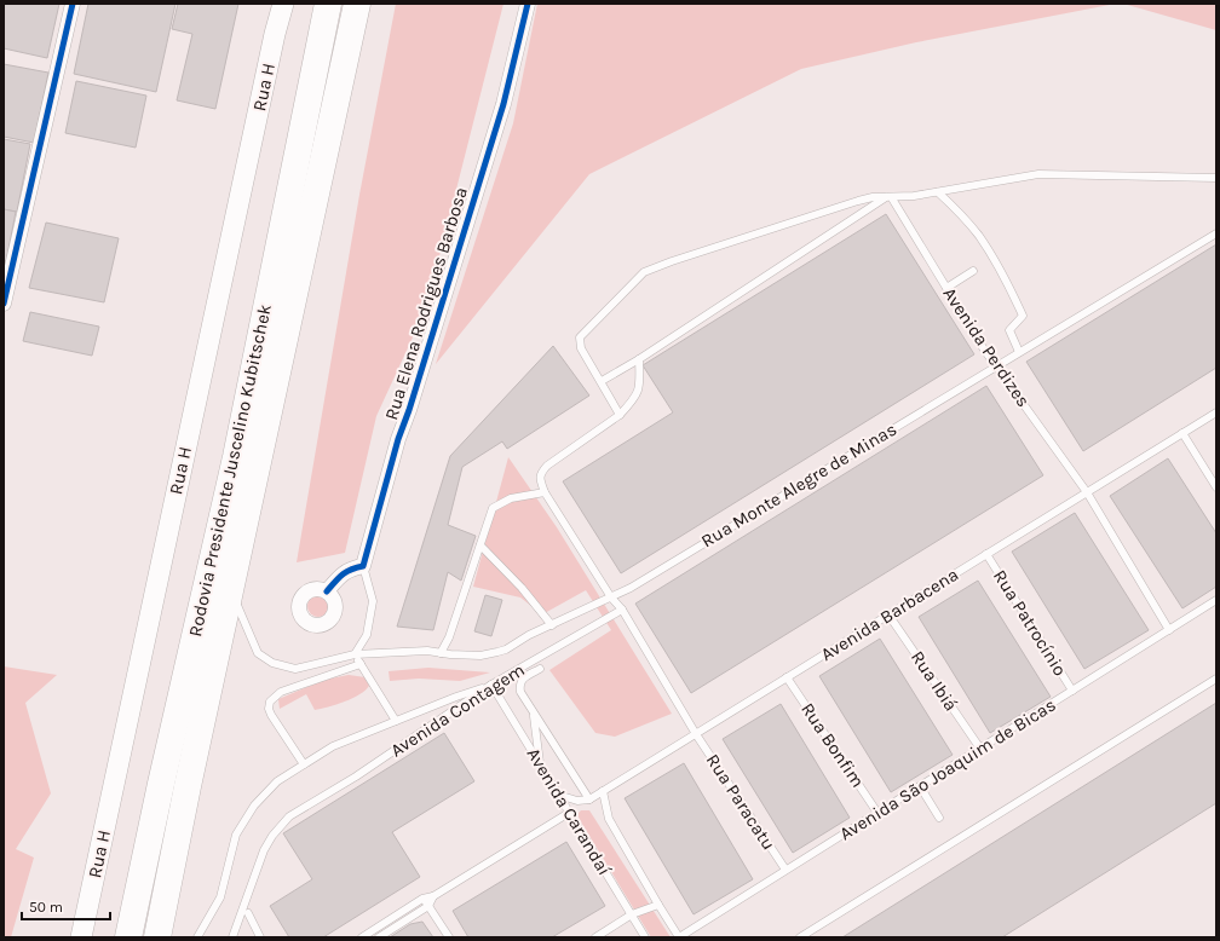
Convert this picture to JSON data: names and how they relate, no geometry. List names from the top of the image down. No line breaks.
{"streets":{"highway":["Rodovia Presidente Juscelino Kubitschek"],"main road":["Rua H"],"street":["Rua Elena Rodrigues Barbosa"],"lane":["Avenida Perdizes","Rua Monte Alegre de Minas","Avenida Barbacena","Rua Patrocínio","Rua Ibiá","Avenida Contagem","Rua Bonfim","Avenida São Joaquim de Bicas","Rua Paracatu","Avenida Carandaí"]},"crossings":[["Avenida Perdizes","Rua Monte Alegre de Minas"],["Avenida Perdizes","Avenida Barbacena"],["Avenida Perdizes","Avenida São Joaquim de Bicas"],["Avenida Barbacena","Rua Patrocínio"],["Avenida Barbacena","Rua Ibiá"],["Avenida Barbacena","Rua Bonfim"],["Avenida Barbacena","Rua Paracatu"],["Avenida Barbacena","Avenida Carandaí"],["Rua Patrocínio","Avenida São Joaquim de Bicas"],["Rua Ibiá","Avenida São Joaquim de Bicas"],["Avenida Contagem","Rua Paracatu"],["Avenida Contagem","Avenida Carandaí"],["Rua Bonfim","Avenida São Joaquim de Bicas"],["Avenida São Joaquim de Bicas","Rua Paracatu"],["Avenida São Joaquim de Bicas","Avenida Carandaí"]],"scale_bar":"50 m"}
